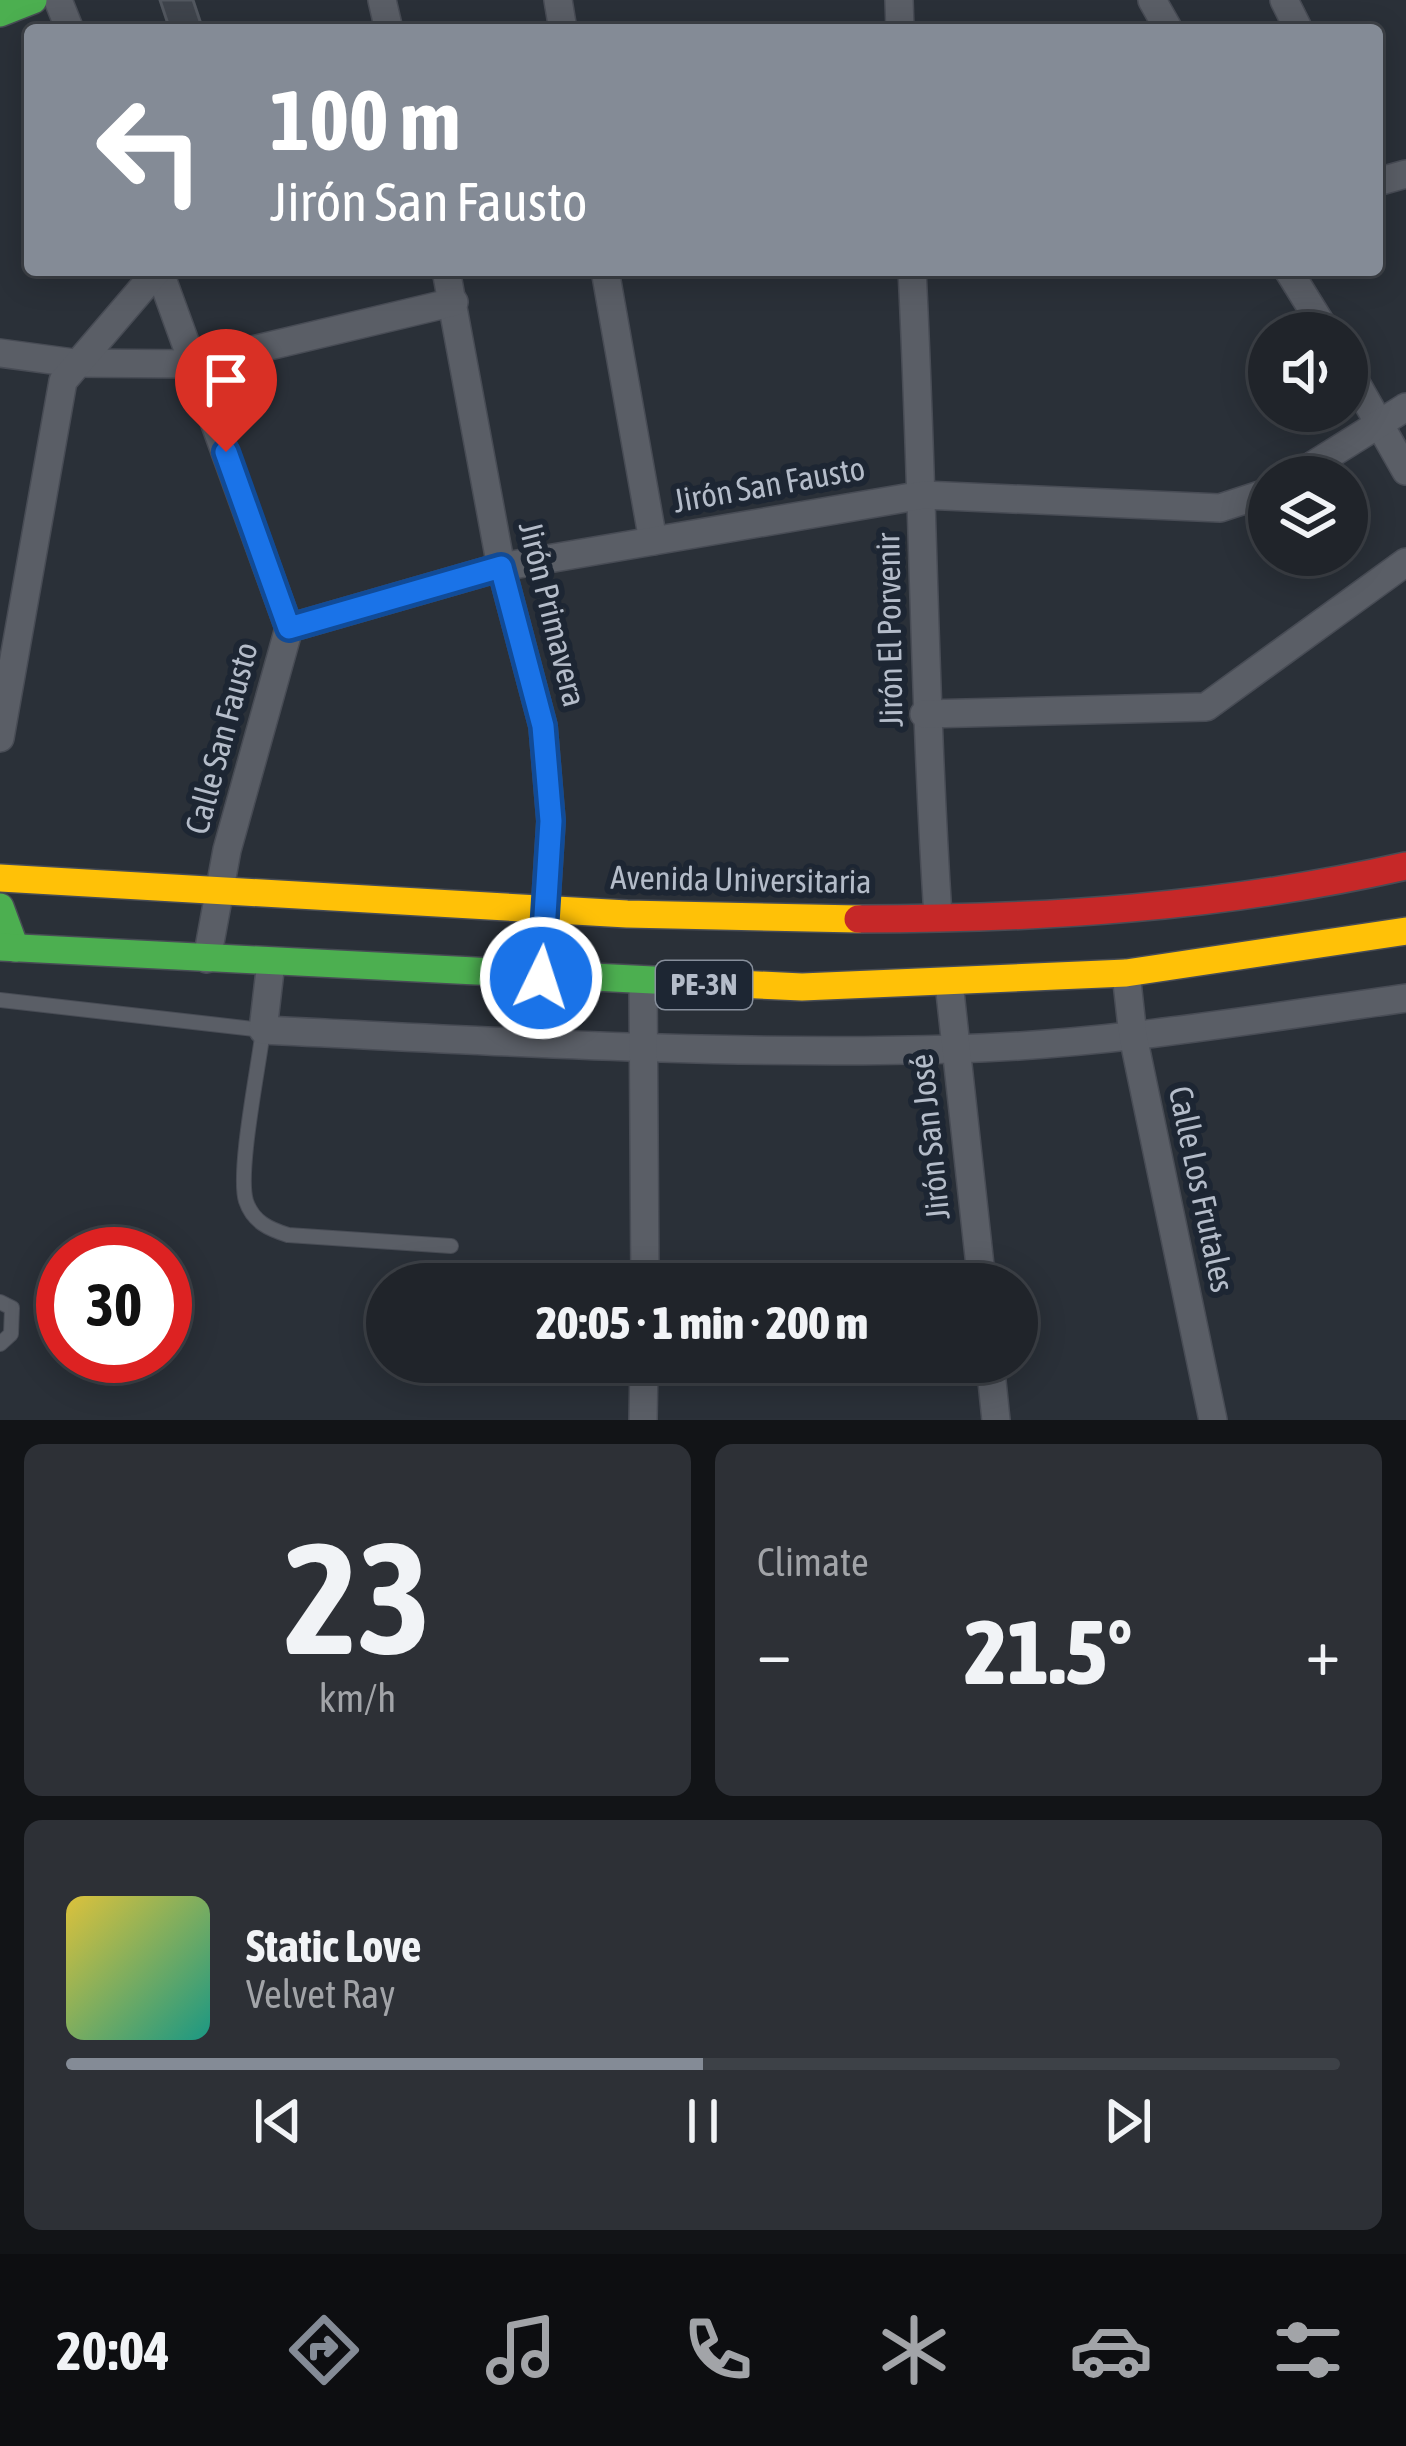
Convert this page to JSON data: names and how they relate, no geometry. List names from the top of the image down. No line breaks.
{"streets":{"main road":["Avenida Universitaria","PE-3N"],"street":["Jirón San Fausto","Jirón Primavera","Jirón El Porvenir","Calle San Fausto","Jirón San José","Calle Los Frutales"]},"crossings":[["Jirón San Fausto","Jirón Primavera"],["Jirón San Fausto","Jirón El Porvenir"],["Jirón San Fausto","Calle San Fausto"],["Jirón Primavera","Avenida Universitaria"],["Jirón Primavera","PE-3N"],["Jirón El Porvenir","Avenida Universitaria"],["Calle San Fausto","Avenida Universitaria"],["Calle San Fausto","PE-3N"],["PE-3N","Jirón San José"],["PE-3N","Calle Los Frutales"]],"page":{"turn":["100 m","Jirón San Fausto"],"limit":"30","trip":"20:05 · 1 min · 200 m","tile":[["23","km/h"],"Climate"],"heat":["−","21.5°","+"],"song":["Static Love","Velvet Ray"],"tabs":"20:04"}}
